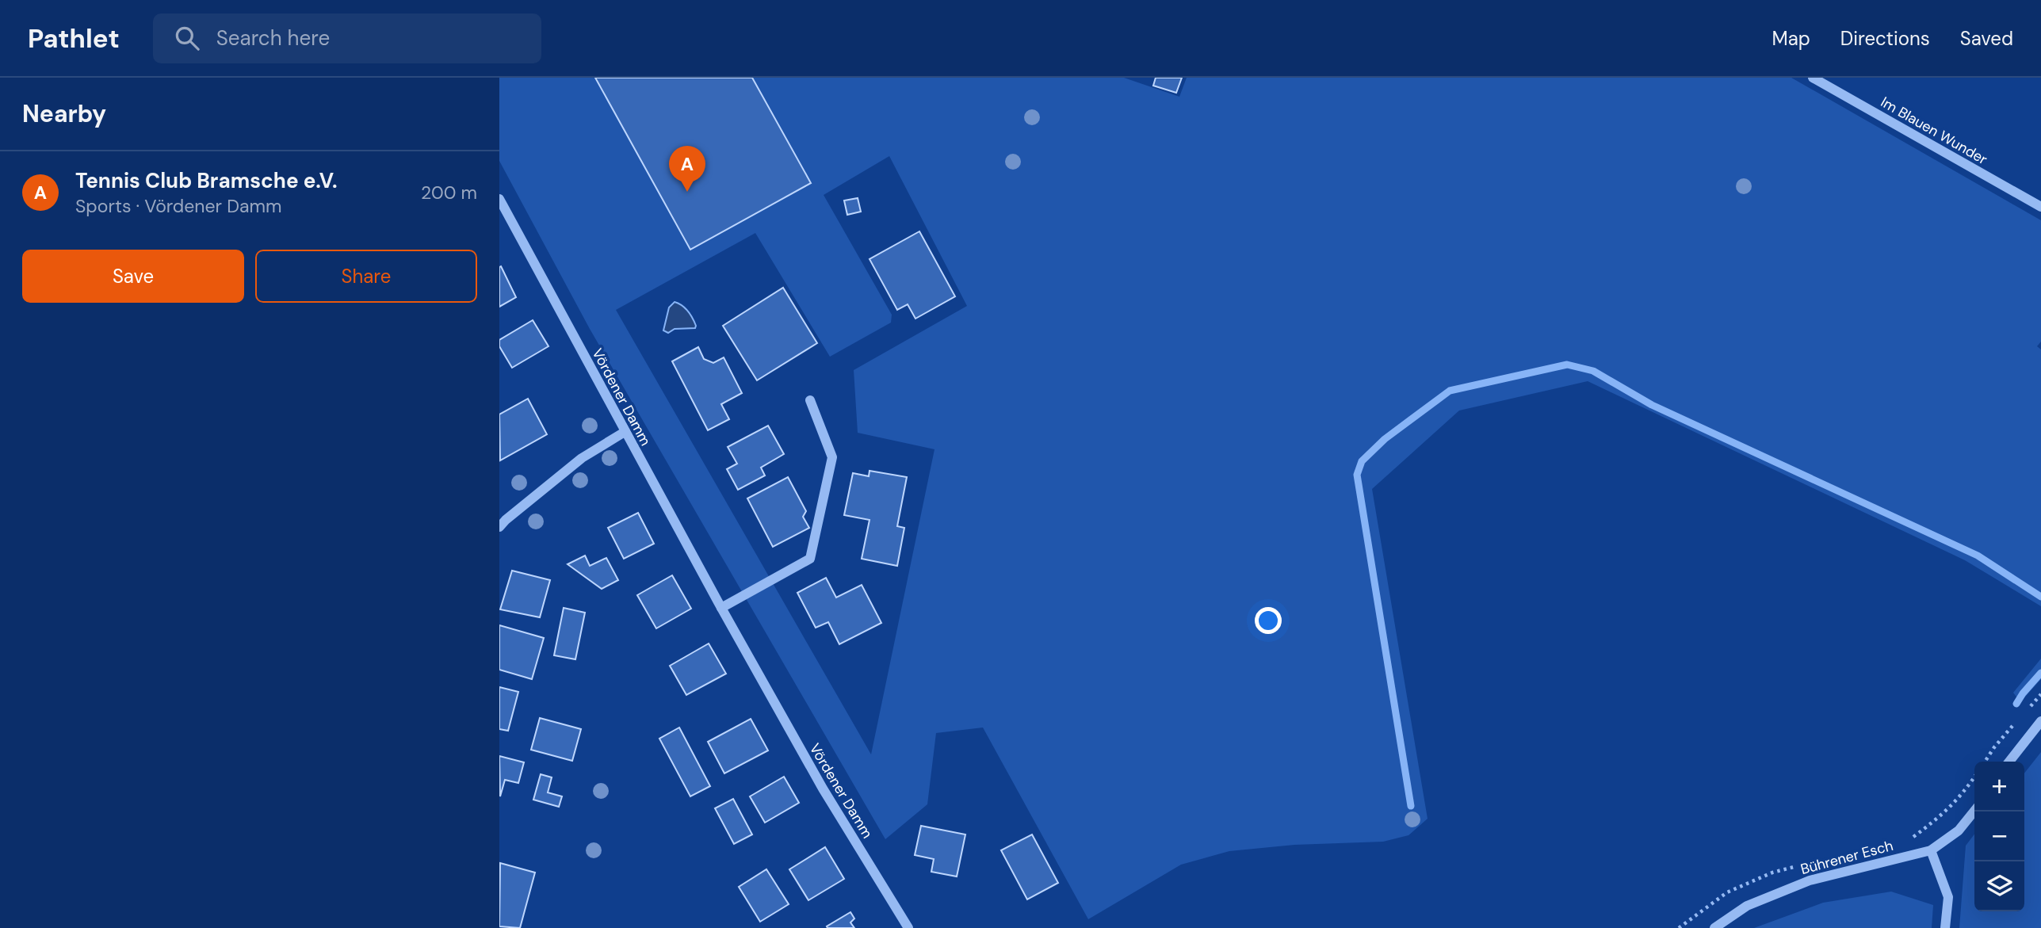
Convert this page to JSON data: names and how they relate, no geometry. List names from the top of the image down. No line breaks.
{"streets":{"street":["Im Blauen Wunder","Vördener Damm","Bührener Esch"]},"page":{"header":"Pathlet","search":"Search here","nav":["Map","Directions","Saved"],"heading":"Nearby","pins":"A","list":[{"mark":"A","name":"Tennis Club Bramsche e.V.","note":"Sports · Vördener Damm","value":"200 m"}],"buttons":["Save","Share"],"map_buttons":["+","−"]}}
